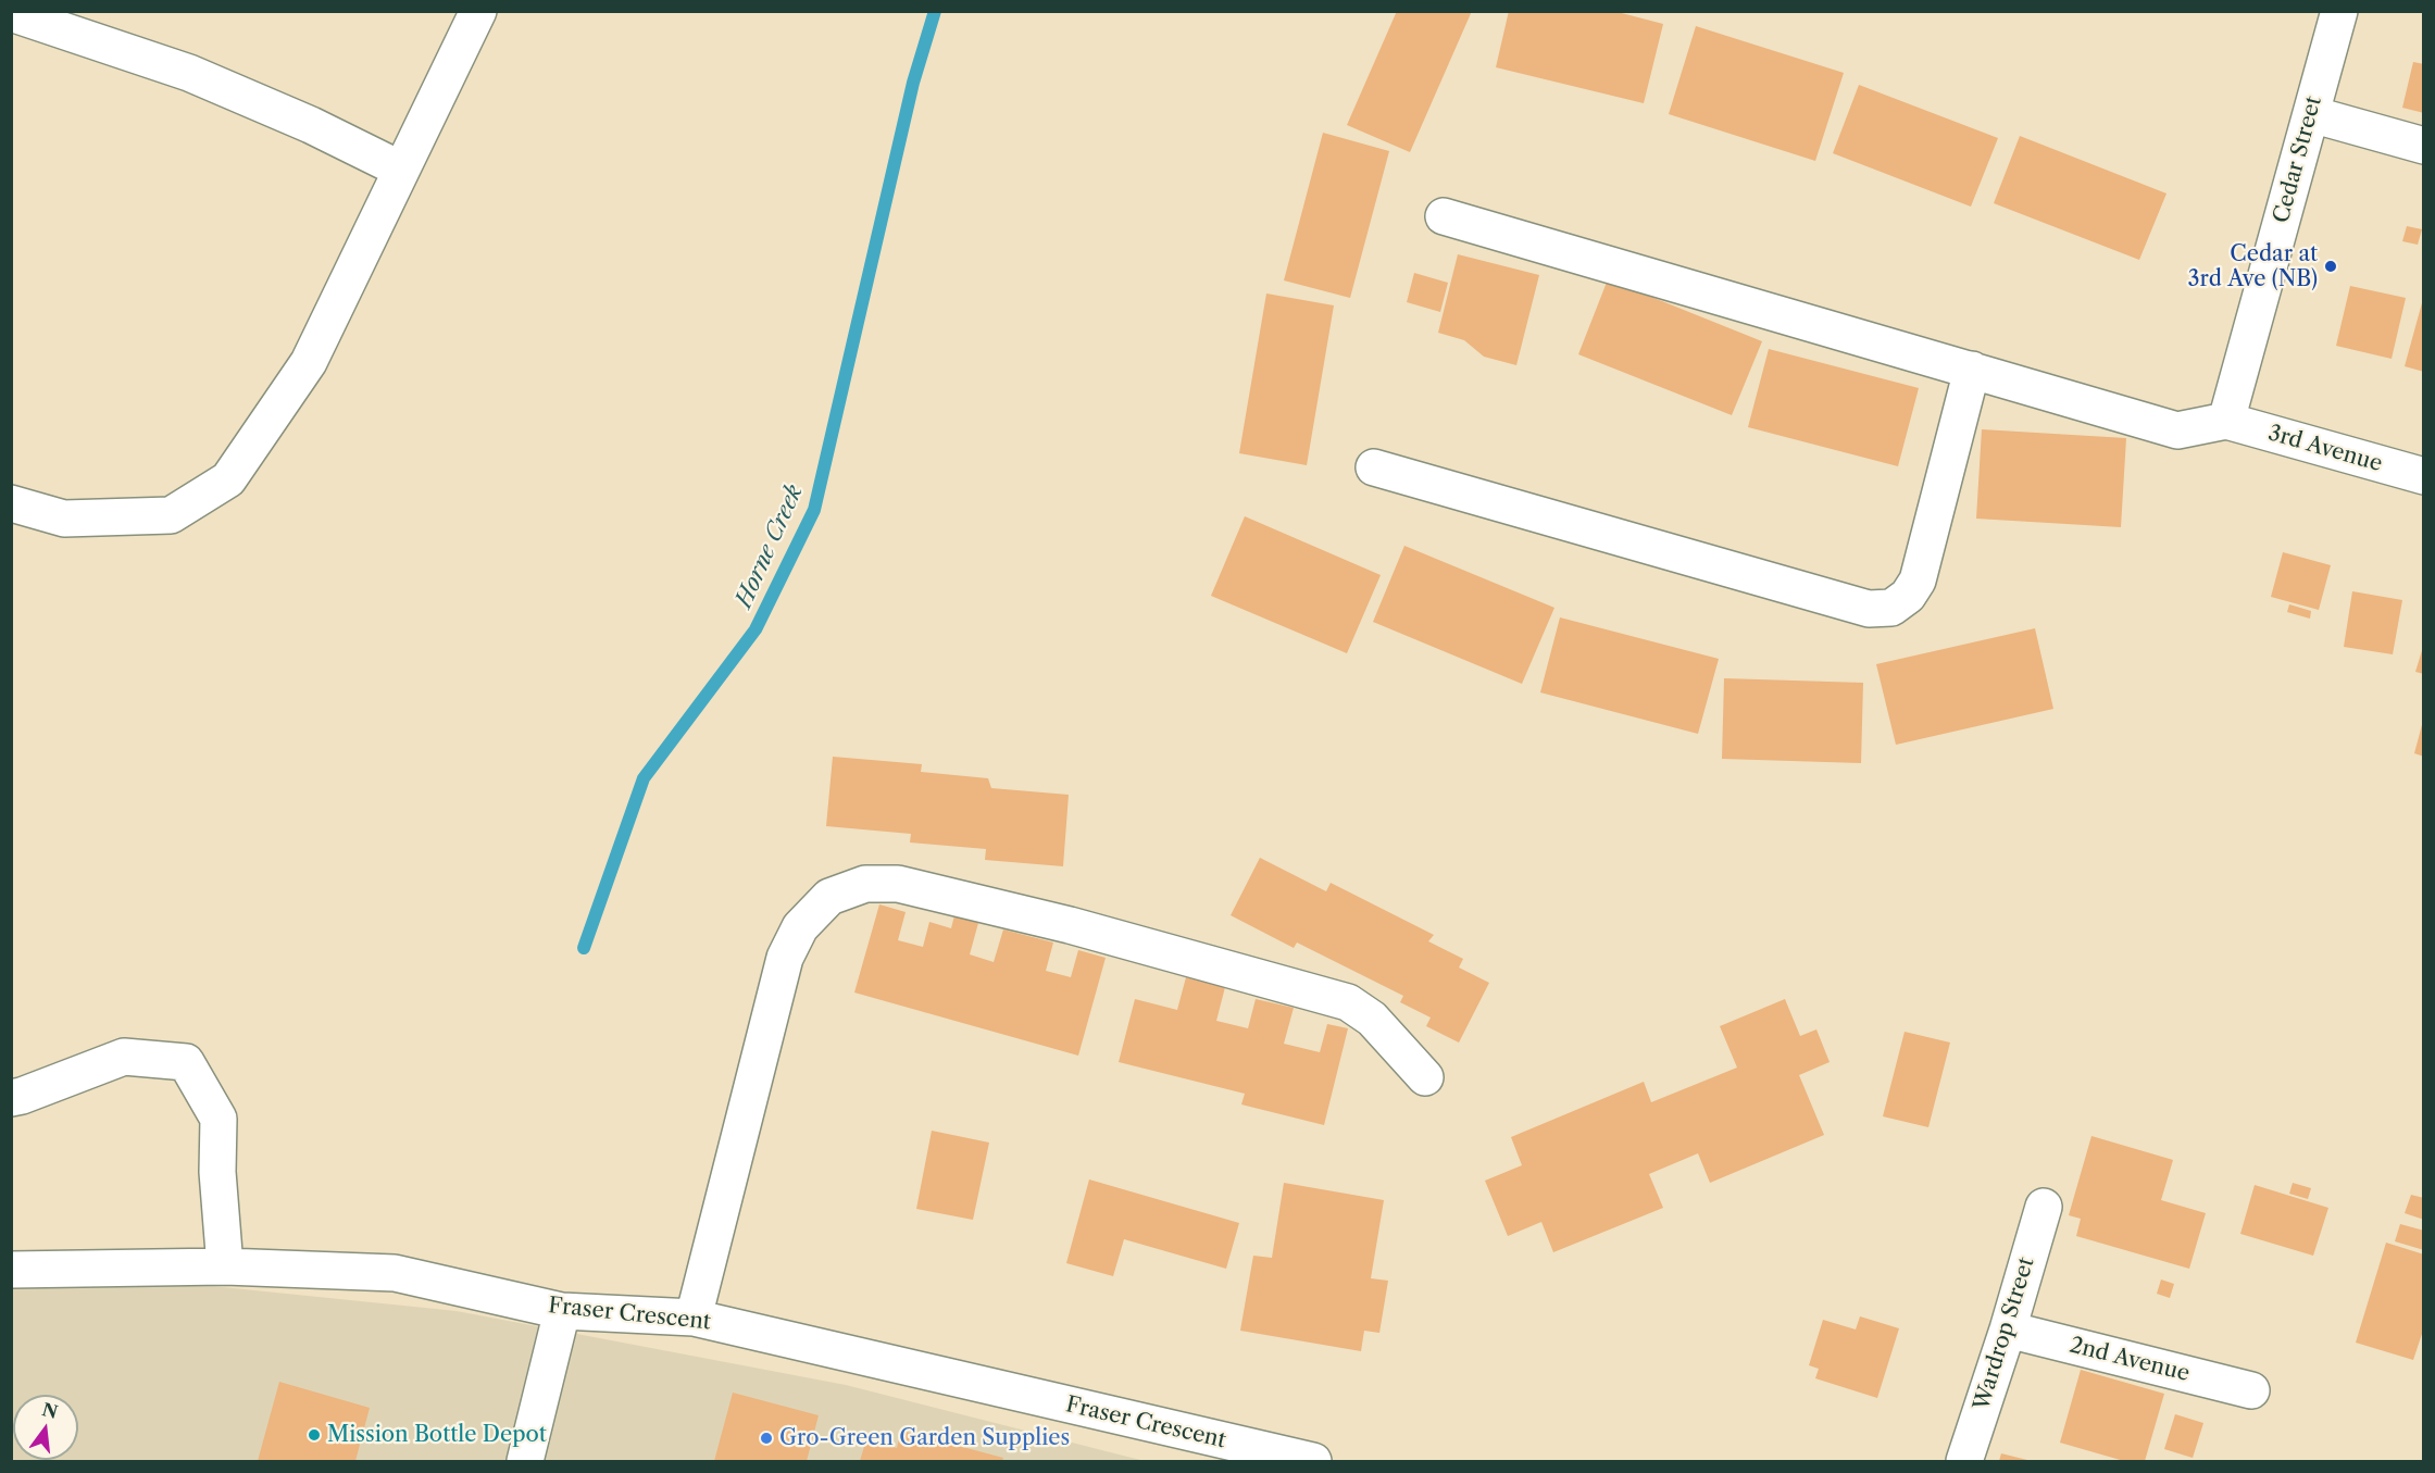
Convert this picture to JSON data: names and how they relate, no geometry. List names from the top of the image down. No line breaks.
{"streets":{"street":["Cedar Street","3rd Avenue","Fraser Crescent","Wardrop Street","2nd Avenue"]},"crossings":[["Cedar Street","3rd Avenue"],["Wardrop Street","2nd Avenue"]],"water":["Horne Creek"],"places":["Cedar at 3rd Ave (NB)","Mission Bottle Depot","Gro-Green Garden Supplies"],"north":"top"}
